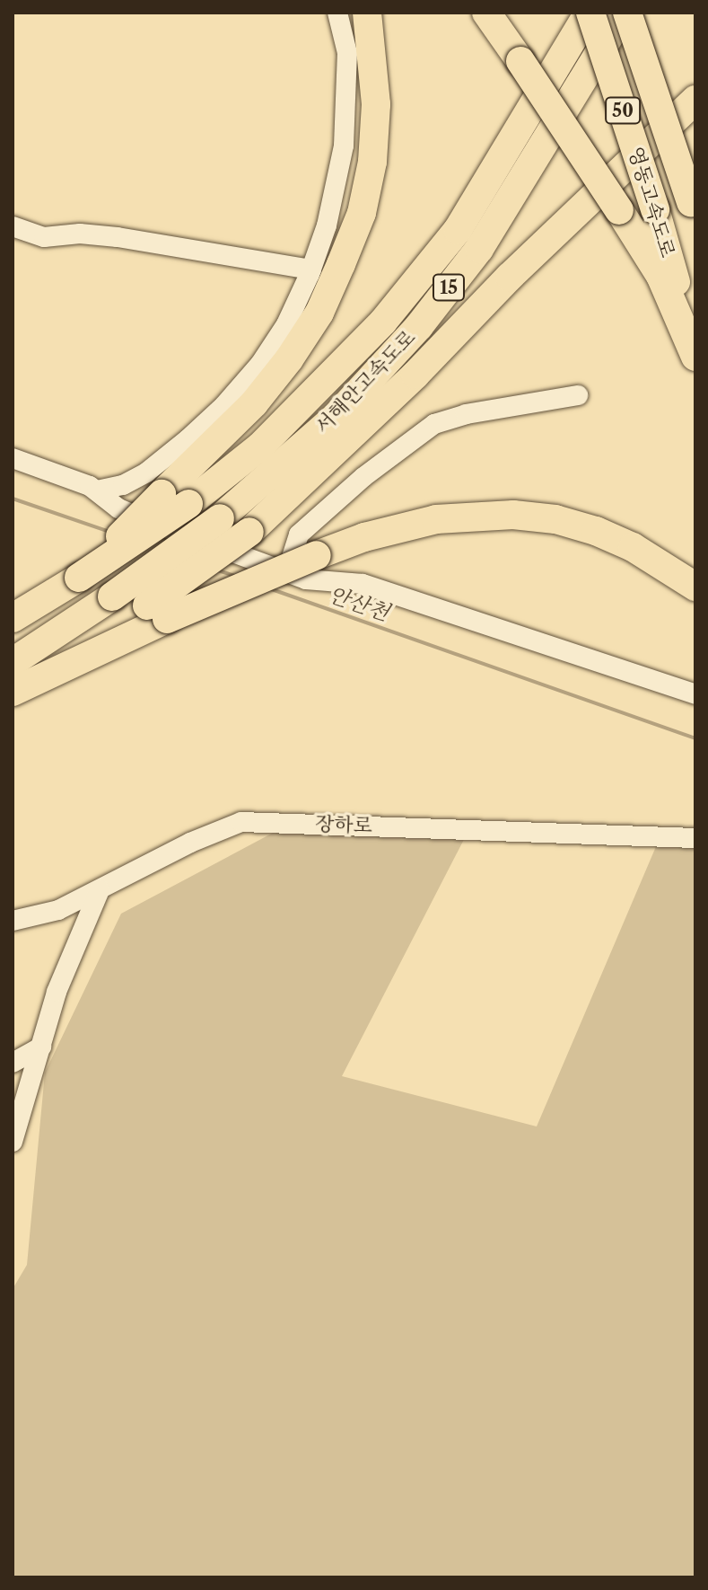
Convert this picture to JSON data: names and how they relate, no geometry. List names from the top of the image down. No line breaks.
{"streets":{"highway":["50","영동고속도로","15","서해안고속도로"],"street":["장하로"]},"crossings":[["영동고속도로","서해안고속도로"]],"water":["안산천"]}
